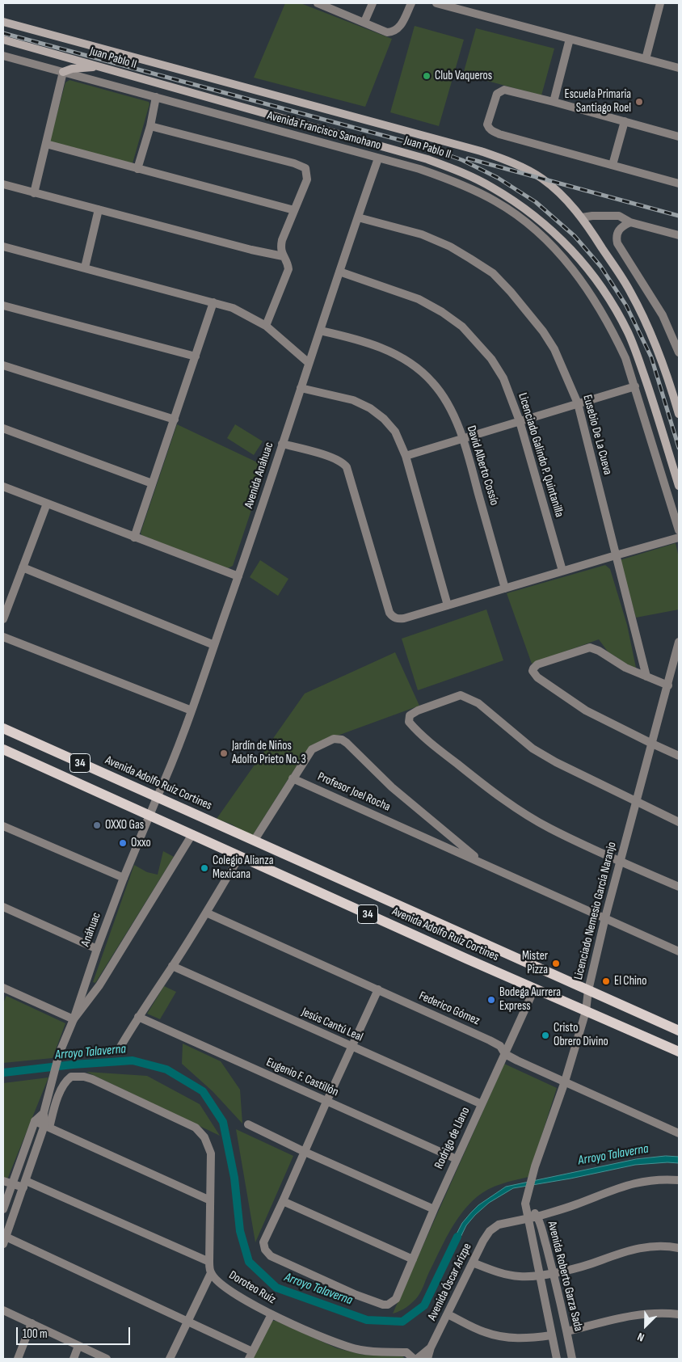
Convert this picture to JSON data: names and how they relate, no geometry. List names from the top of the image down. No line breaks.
{"streets":{"main road":["Juan Pablo II","34","Avenida Adolfo Ruíz Cortines"],"street":["Avenida Francisco Samohano","Eusebio De La Cueva","Licenciado Galindo P. Quintanilla","David Alberto Cossío","Avenida Anáhuac","Profesor Joel Rocha","Licenciado Nemesio García Naranjo","Anáhuac","Federico Gómez","Jesús Cantú Leal","Eugenio F. Castillón","Rodrigo de Llano","Avenida Roberto Garza Sada","Avenida Óscar Arizpe","Doroteo Ruíz"]},"crossings":[["Avenida Francisco Samohano","Avenida Anáhuac"],["Eusebio De La Cueva","Avenida Anáhuac"],["Licenciado Galindo P. Quintanilla","Avenida Anáhuac"],["David Alberto Cossío","Avenida Anáhuac"],["Avenida Anáhuac","Avenida Adolfo Ruíz Cortines"],["Avenida Anáhuac","Anáhuac"],["Avenida Adolfo Ruíz Cortines","Licenciado Nemesio García Naranjo"],["Avenida Adolfo Ruíz Cortines","Anáhuac"],["Avenida Adolfo Ruíz Cortines","Rodrigo de Llano"],["Profesor Joel Rocha","Licenciado Nemesio García Naranjo"],["Licenciado Nemesio García Naranjo","Federico Gómez"],["Licenciado Nemesio García Naranjo","Avenida Roberto Garza Sada"],["Federico Gómez","Rodrigo de Llano"],["Jesús Cantú Leal","Rodrigo de Llano"],["Eugenio F. Castillón","Rodrigo de Llano"],["Avenida Roberto Garza Sada","Avenida Óscar Arizpe"]],"water":["Arroyo Talaverna"],"places":["Club Vaqueros","Escuela Primaria Santiago Roel","Jardín de Niños Adolfo Prieto No. 3","OXXO Gas","Oxxo","Colegio Alianza Mexicana","Mister Pizza","El Chino","Bodega Aurrera Express","Cristo Obrero Divino"],"scale_bar":"100 m","north":"bottom left"}
